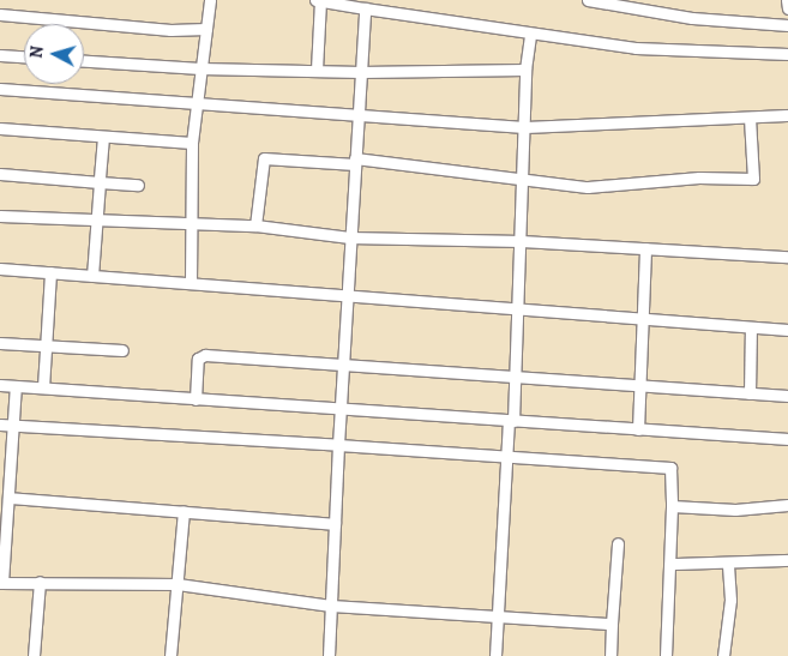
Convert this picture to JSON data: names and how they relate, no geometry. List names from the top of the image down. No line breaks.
{"north":"left"}
